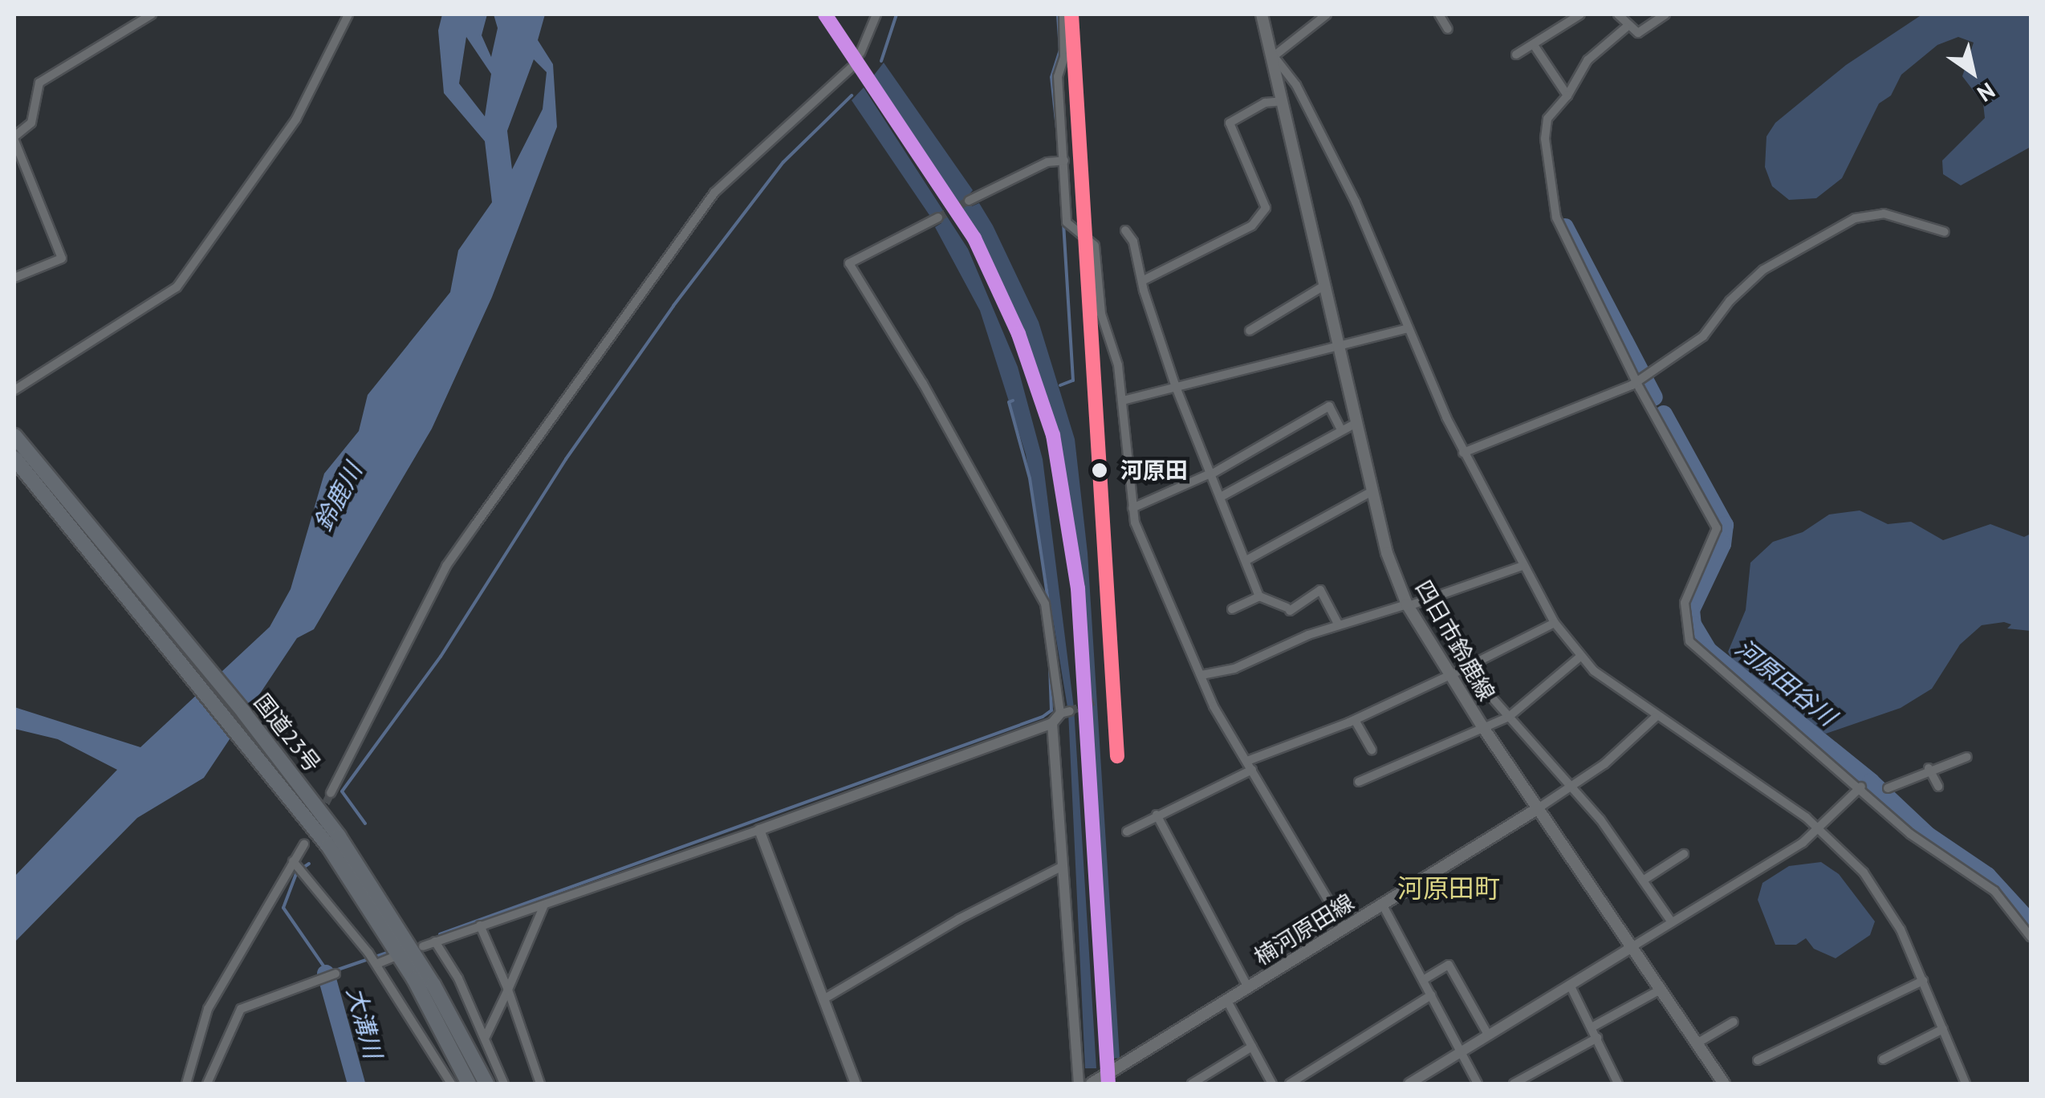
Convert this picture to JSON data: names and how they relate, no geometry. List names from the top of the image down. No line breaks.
{"streets":{"highway":["国道23号"],"main road":["四日市鈴鹿線","楠河原田線"]},"crossings":[["四日市鈴鹿線","楠河原田線"]],"districts":["河原田町"],"water":["鈴鹿川","河原田谷川","大溝川"],"places":["河原田"],"north":"bottom right"}
